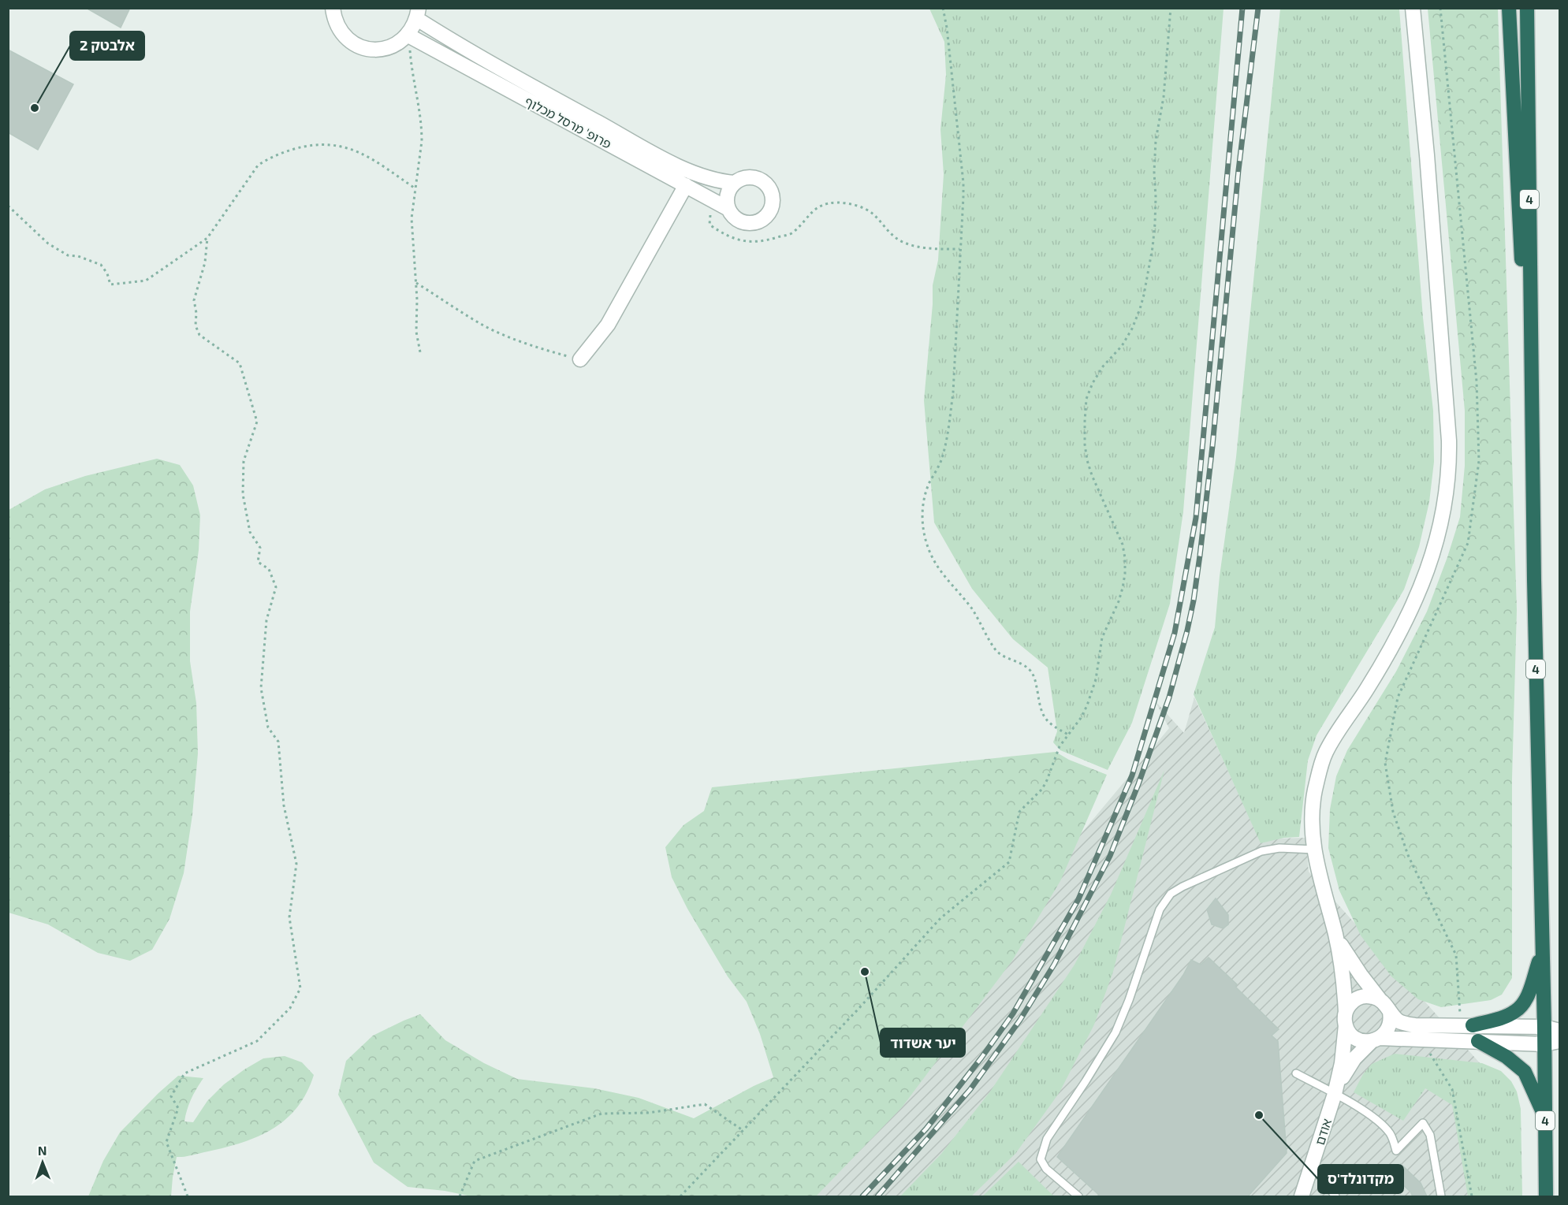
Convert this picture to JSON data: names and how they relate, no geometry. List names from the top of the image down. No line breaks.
{"streets":{"highway":["4"],"street":["פרופ' מרסל מכלוף","אודם"]},"places":["אלבטק 2","יער אשדוד","מקדונלד'ס"],"north":"top"}
